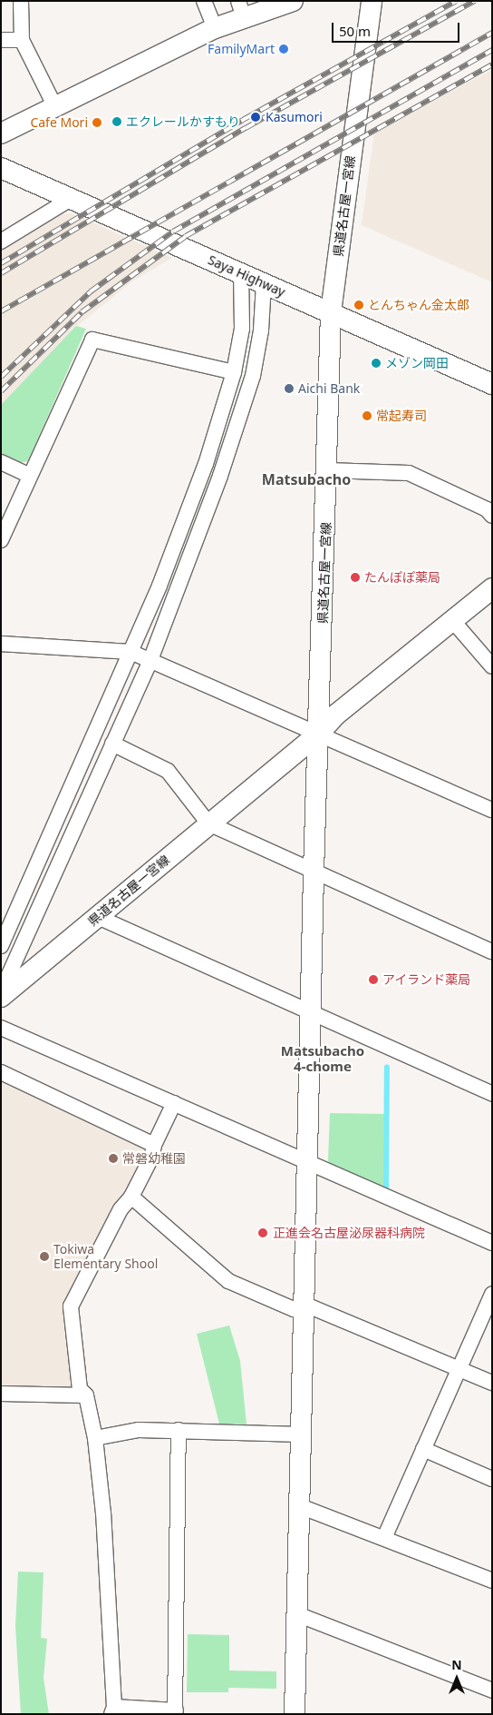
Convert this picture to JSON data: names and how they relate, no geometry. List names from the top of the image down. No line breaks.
{"streets":{"street":["県道名古屋一宮線","Saya Highway"]},"crossings":[["県道名古屋一宮線","Saya Highway"]],"districts":["Matsubacho","Matsubacho 4-chome"],"places":["FamilyMart","Kasumori","エクレールかすもり","Cafe Mori","とんちゃん金太郎","メゾン岡田","Aichi Bank","常起寿司","たんぽぽ薬局","アイランド薬局","常磐幼稚園","正進会名古屋泌尿器科病院","Tokiwa Elementary Shool"],"scale_bar":"50 m","north":"top"}
